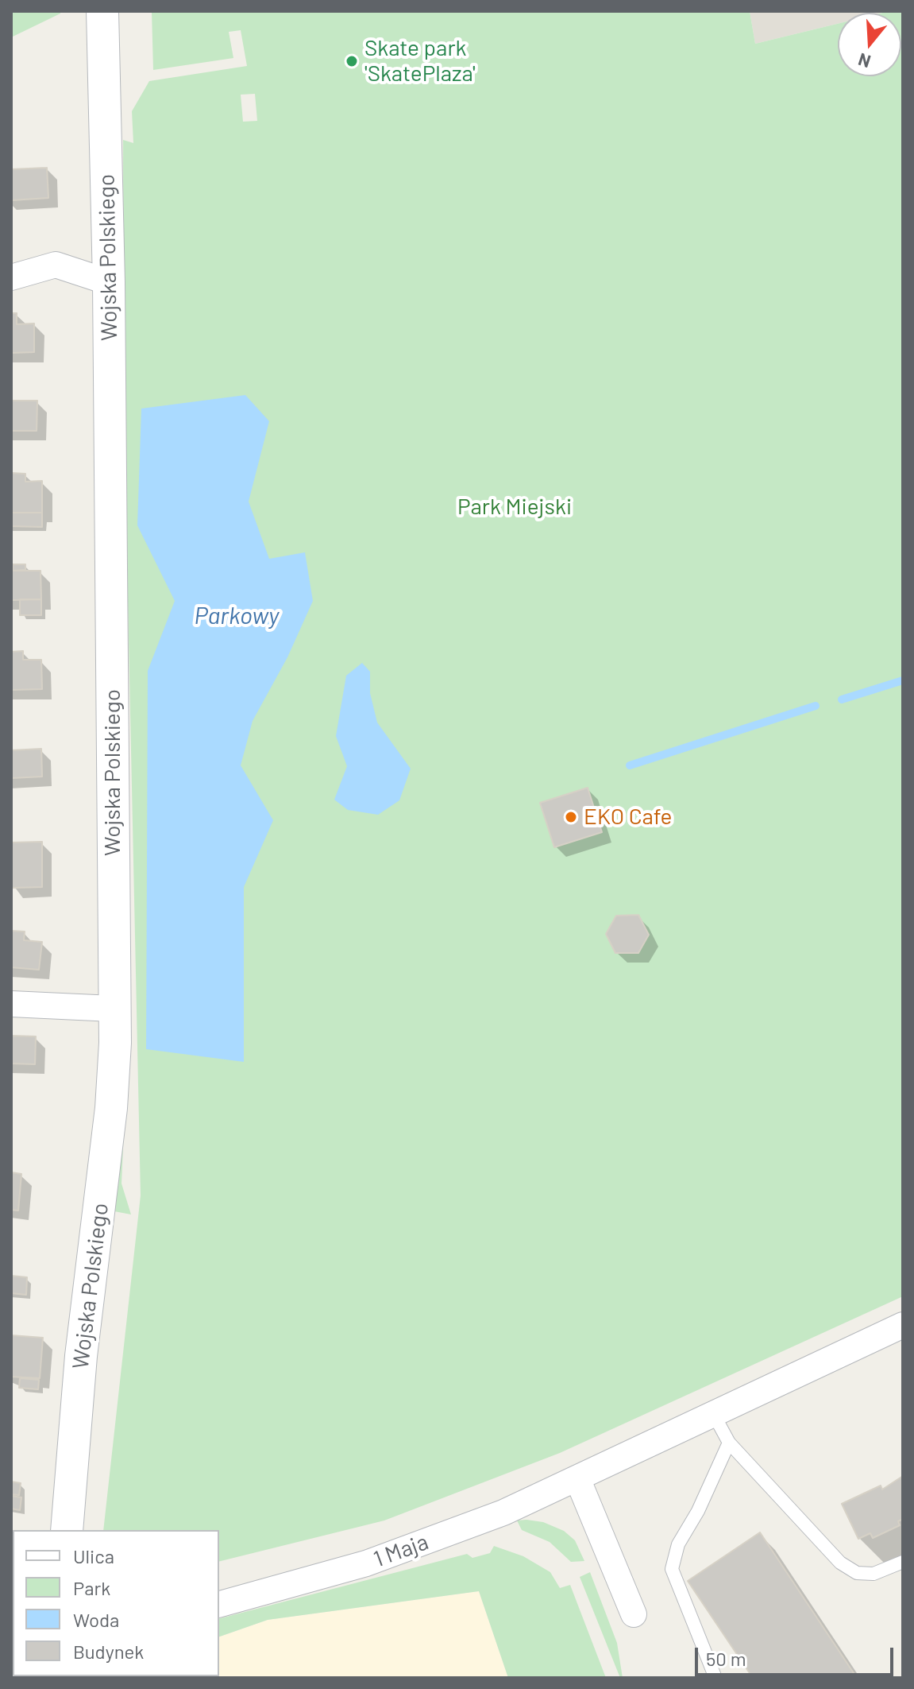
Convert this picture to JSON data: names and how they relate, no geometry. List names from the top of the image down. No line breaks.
{"streets":{"street":["Wojska Polskiego","1 Maja"]},"water":["Parkowy"],"parks":["Park Miejski"],"places":["Skate park 'SkatePlaza'","EKO Cafe"],"legend":["Ulica","Park","Woda","Budynek"],"scale_bar":"50 m","north":"bottom"}
